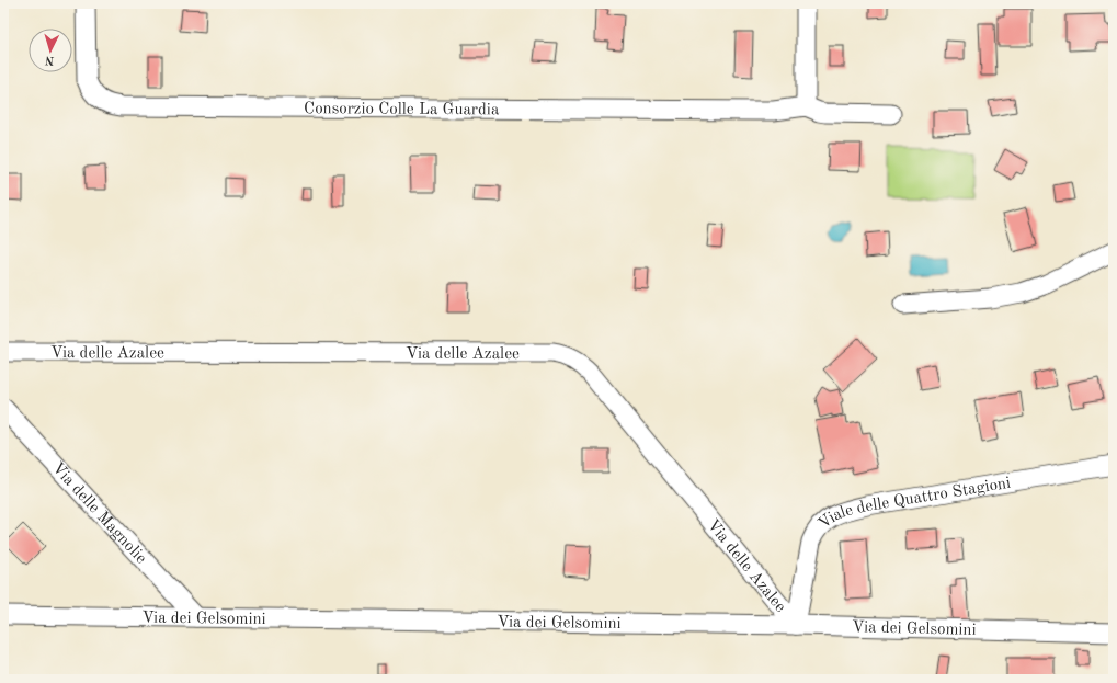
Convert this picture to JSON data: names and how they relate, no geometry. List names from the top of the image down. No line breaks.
{"streets":{"street":["Consorzio Colle La Guardia","Via delle Azalee","Viale delle Quattro Stagioni","Via delle Magnolie","Via dei Gelsomini"]},"crossings":[["Via delle Azalee","Viale delle Quattro Stagioni"],["Via delle Azalee","Via dei Gelsomini"],["Viale delle Quattro Stagioni","Via dei Gelsomini"],["Via delle Magnolie","Via dei Gelsomini"]],"north":"bottom"}
